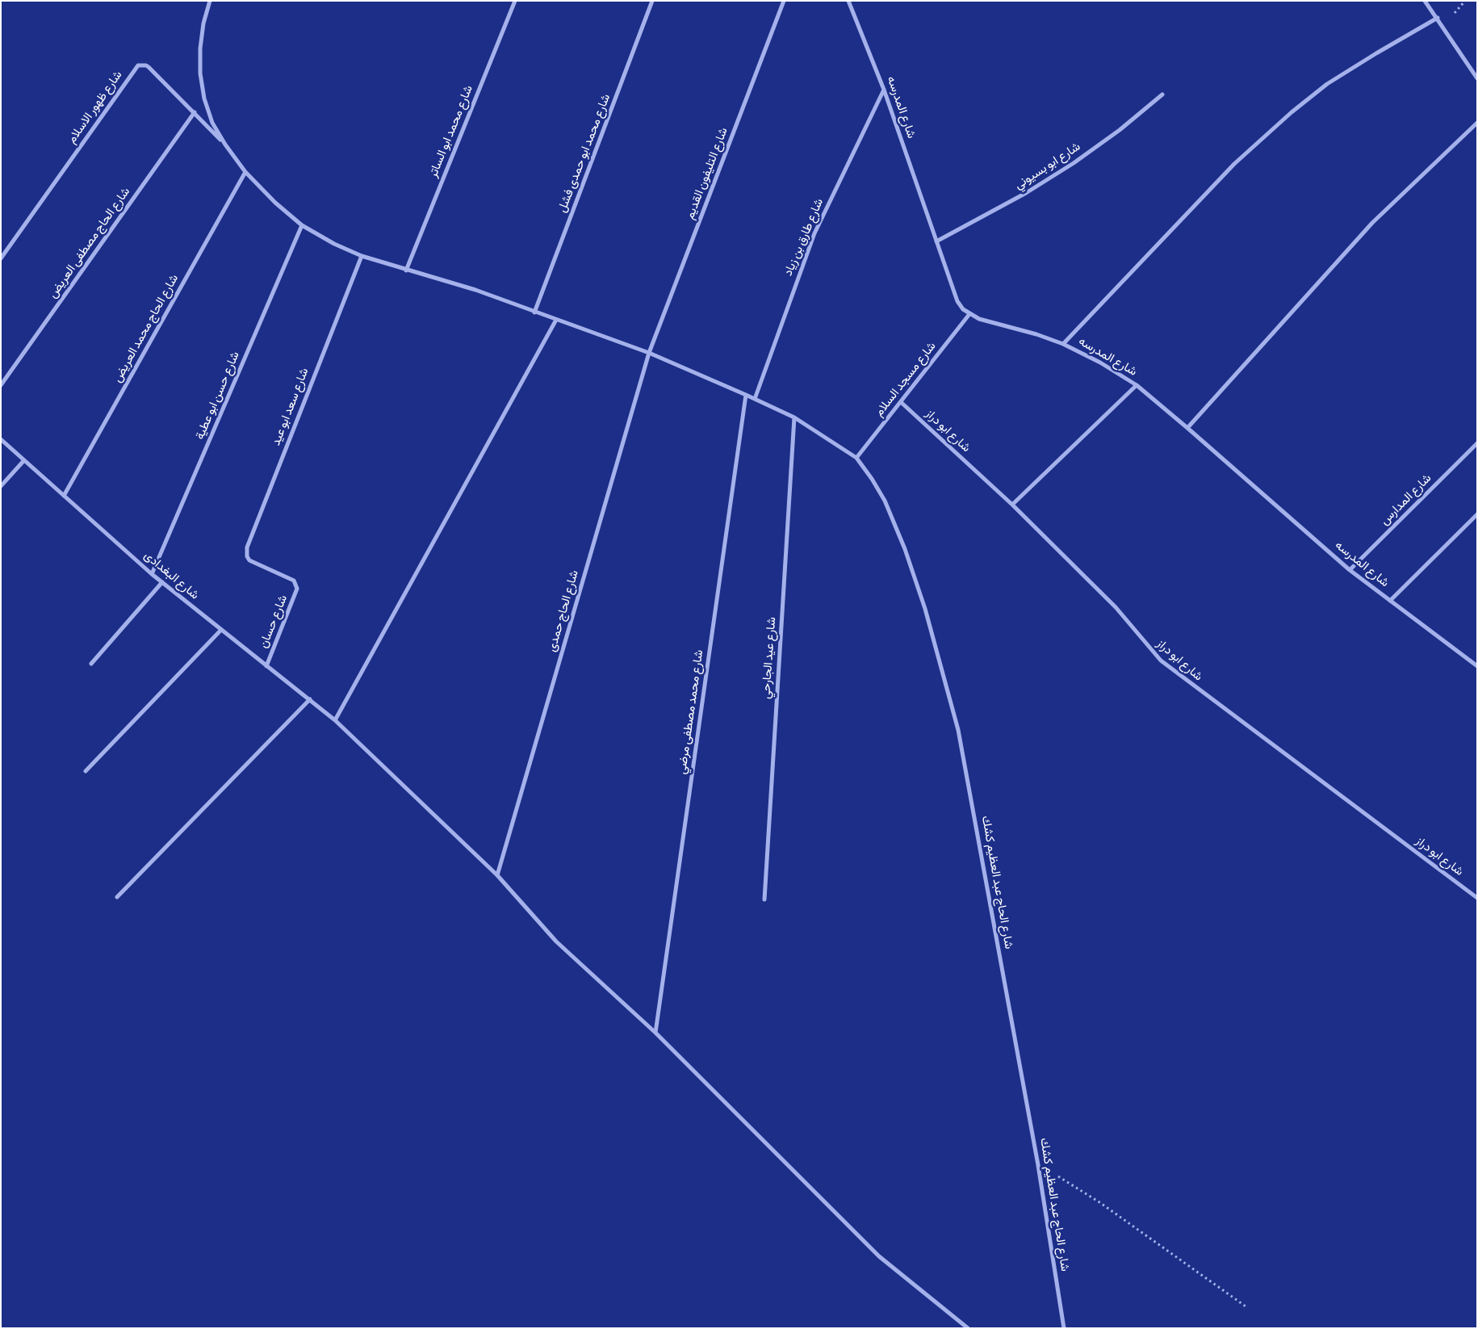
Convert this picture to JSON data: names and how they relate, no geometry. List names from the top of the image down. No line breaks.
{"streets":{"street":["شارع ظهور الاسلام","شارع المدرسه","شارع محمد ابو الساتر","شارع محمد ابو حمدى فشل","شارع ابو بسيوني","شارع التليفون القديم","شارع طارق بن زياد","شارع الحاج مصطفى العريض","شارع الحاج محمد العريض","شارع مسجد السلام","شارع حسن ابو عطية","شارع سعد ابو عيد","شارع ابو دراز","شارع المدارس","شارع البغدادى","شارع الحاج حمدى","شارع حسان","شارع عيد الجارحي","شارع محمد مصطفى مرضي","شارع الحاج عبد العظيم كشك"]},"crossings":[["شارع ظهور الاسلام","شارع الحاج مصطفى العريض"],["شارع المدرسه","شارع ابو بسيوني"],["شارع المدرسه","شارع طارق بن زياد"],["شارع المدرسه","شارع مسجد السلام"],["شارع المدرسه","شارع المدارس"],["شارع التليفون القديم","شارع الحاج حمدى"],["شارع الحاج محمد العريض","شارع البغدادى"],["شارع مسجد السلام","شارع ابو دراز"],["شارع مسجد السلام","شارع الحاج عبد العظيم كشك"],["شارع حسن ابو عطية","شارع البغدادى"],["شارع سعد ابو عيد","شارع حسان"],["شارع البغدادى","شارع الحاج حمدى"],["شارع البغدادى","شارع حسان"],["شارع البغدادى","شارع محمد مصطفى مرضي"]]}
